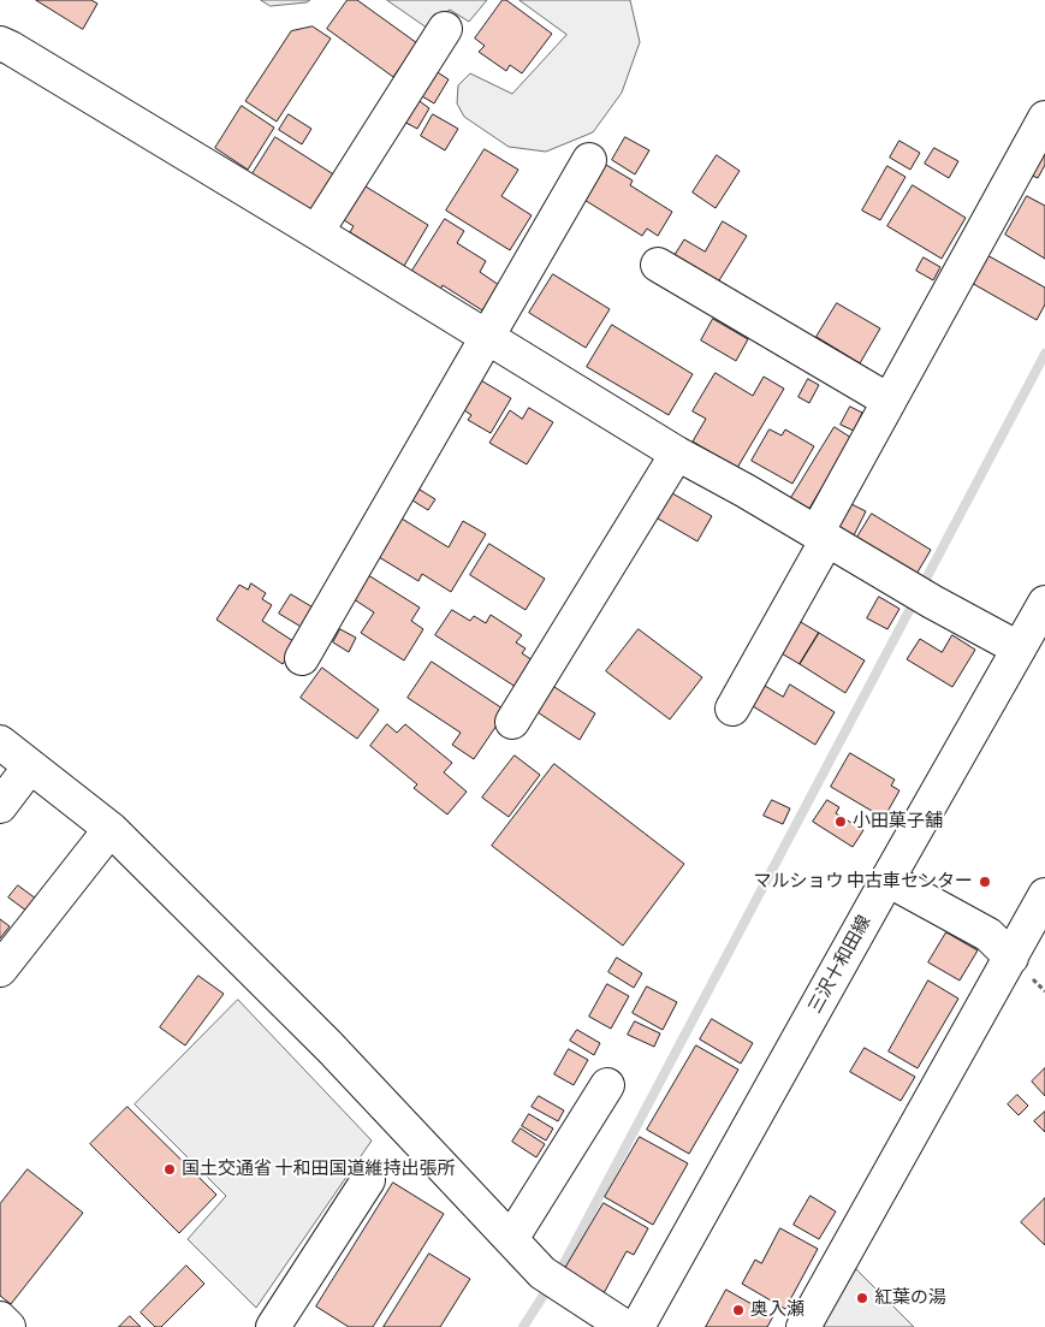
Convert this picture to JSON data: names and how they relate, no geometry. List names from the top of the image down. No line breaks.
{"streets":{"street":["三沢十和田線"]},"places":["小田菓子舗","マルショウ 中古車センター","国土交通省 十和田国道維持出張所","紅葉の湯","奥入瀬"]}
